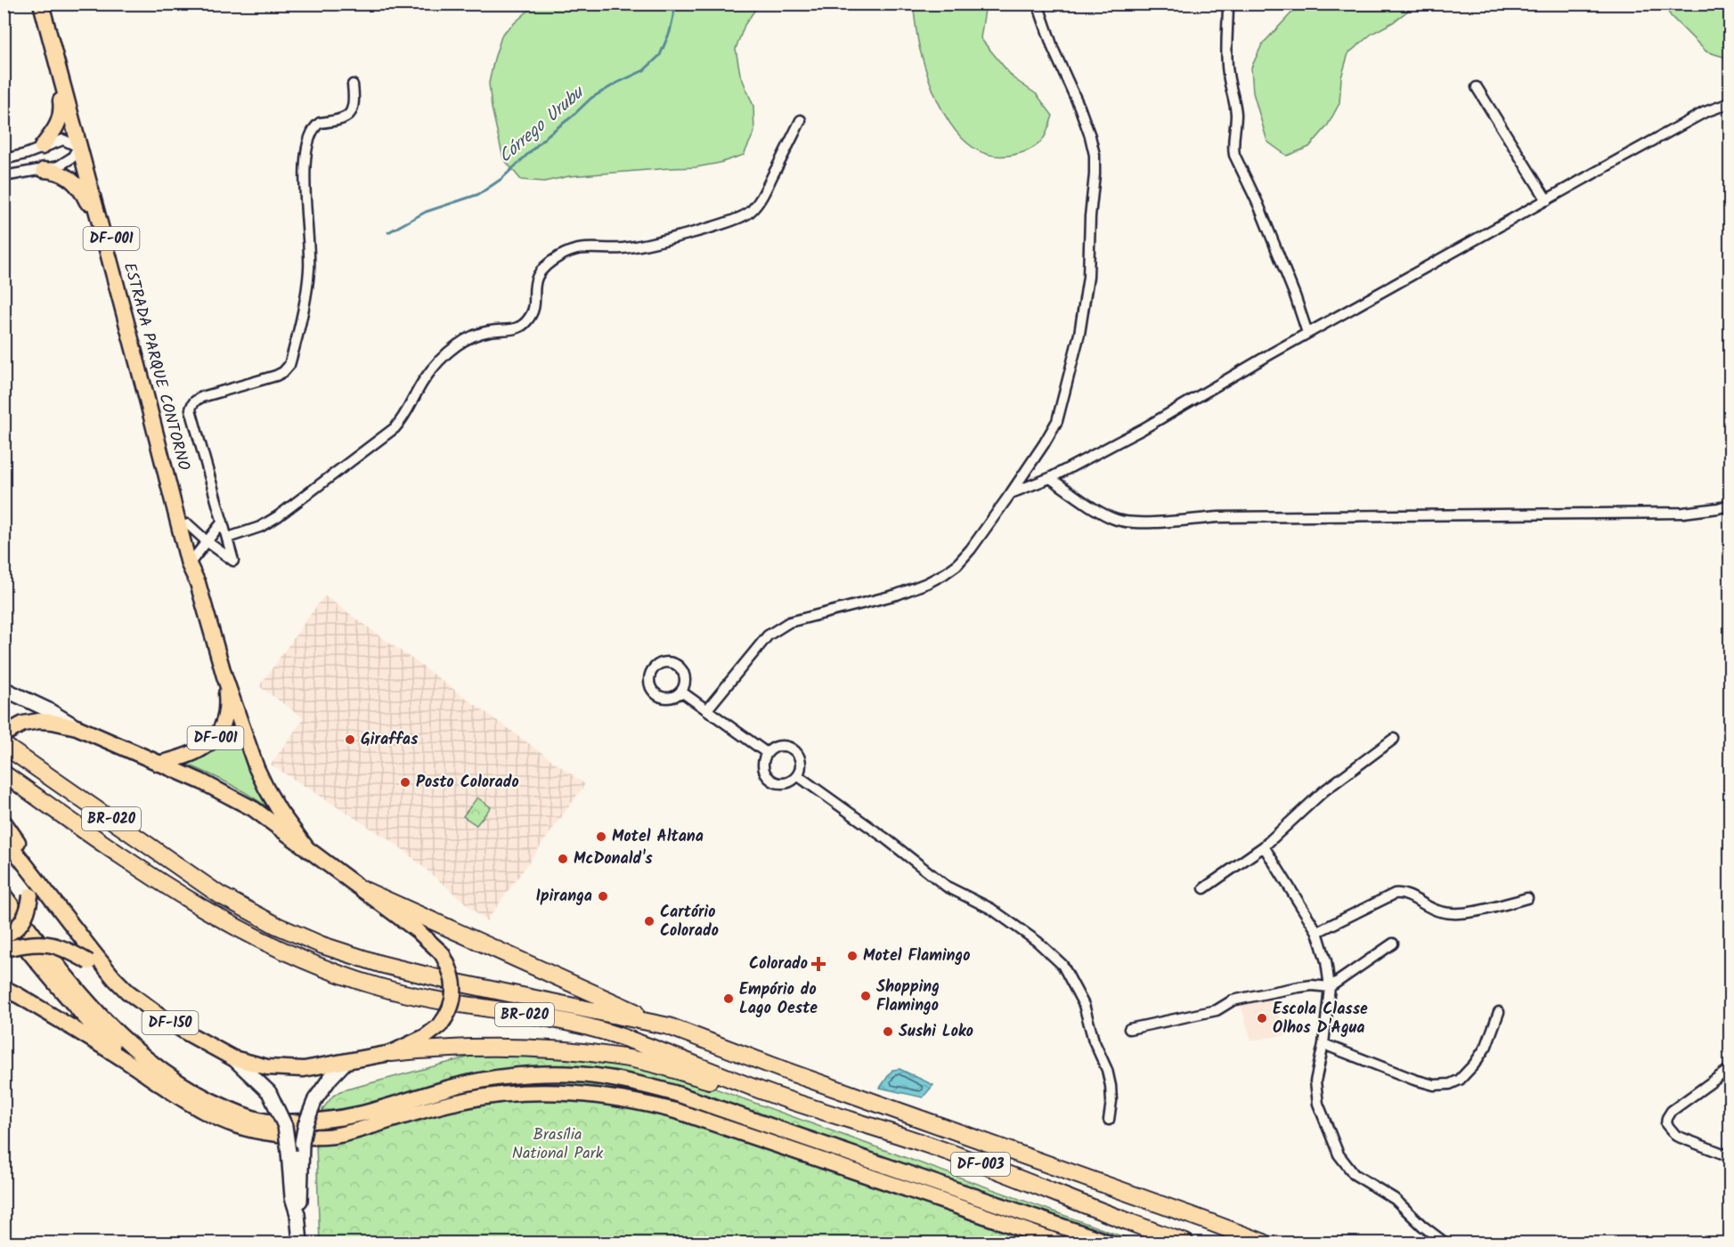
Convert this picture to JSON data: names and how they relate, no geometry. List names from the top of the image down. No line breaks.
{"streets":{"highway":["BR-020","DF-003"],"main road":["DF-001","ESTRADA PARQUE CONTORNO","DF-150"]},"crossings":[["ESTRADA PARQUE CONTORNO","DF-150"],["BR-020","DF-003"]],"water":["Córrego Urubu"],"parks":["Brasília National Park"],"places":{"other":["Giraffas","Posto Colorado","Motel Altana","McDonald's","Ipiranga","Cartório Colorado","Motel Flamingo","Shopping Flamingo","Empório do Lago Oeste","Escola Classe Olhos D'Agua","Sushi Loko"],"health":["Colorado"]}}
